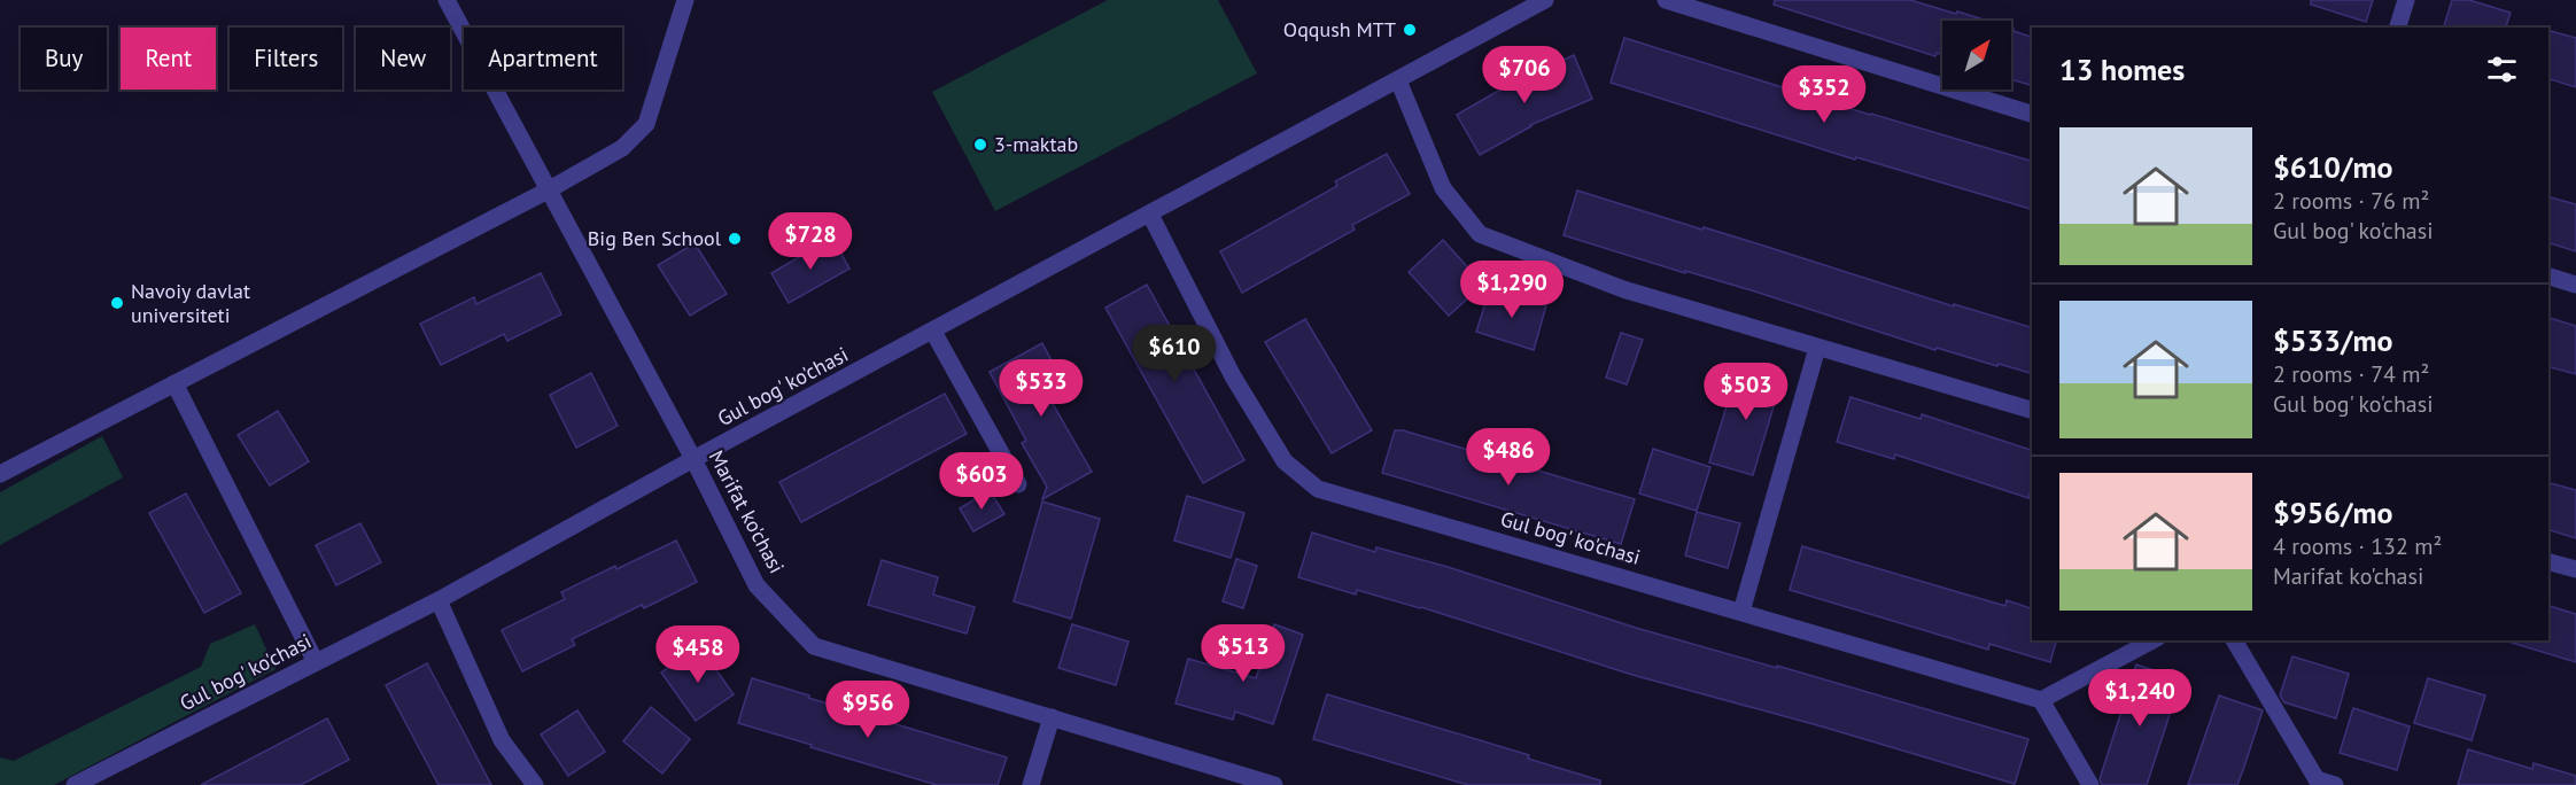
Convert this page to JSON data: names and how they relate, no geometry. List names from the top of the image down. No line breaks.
{"streets":{"street":["Gul bog' ko'chasi","Marifat ko'chasi"]},"crossings":[["Gul bog' ko'chasi","Marifat ko'chasi"]],"places":["Oqqush MTT","3-maktab","Big Ben School","Navoiy davlat universiteti"],"north":"top right","page":{"chip":["Buy","Rent","Filters","New","Apartment"],"heading":"13 homes","price":["$706","$352","$728","$1,290","$610","$533","$503","$486","$603","$513","$458","$1,240","$956"],"list":[{"name":"$610/mo","note":"2 rooms · 76 m² · Gul bog' ko'chasi"},{"name":"$533/mo","note":"2 rooms · 74 m² · Gul bog' ko'chasi"},{"name":"$956/mo","note":"4 rooms · 132 m² · Marifat ko'chasi"}]}}
